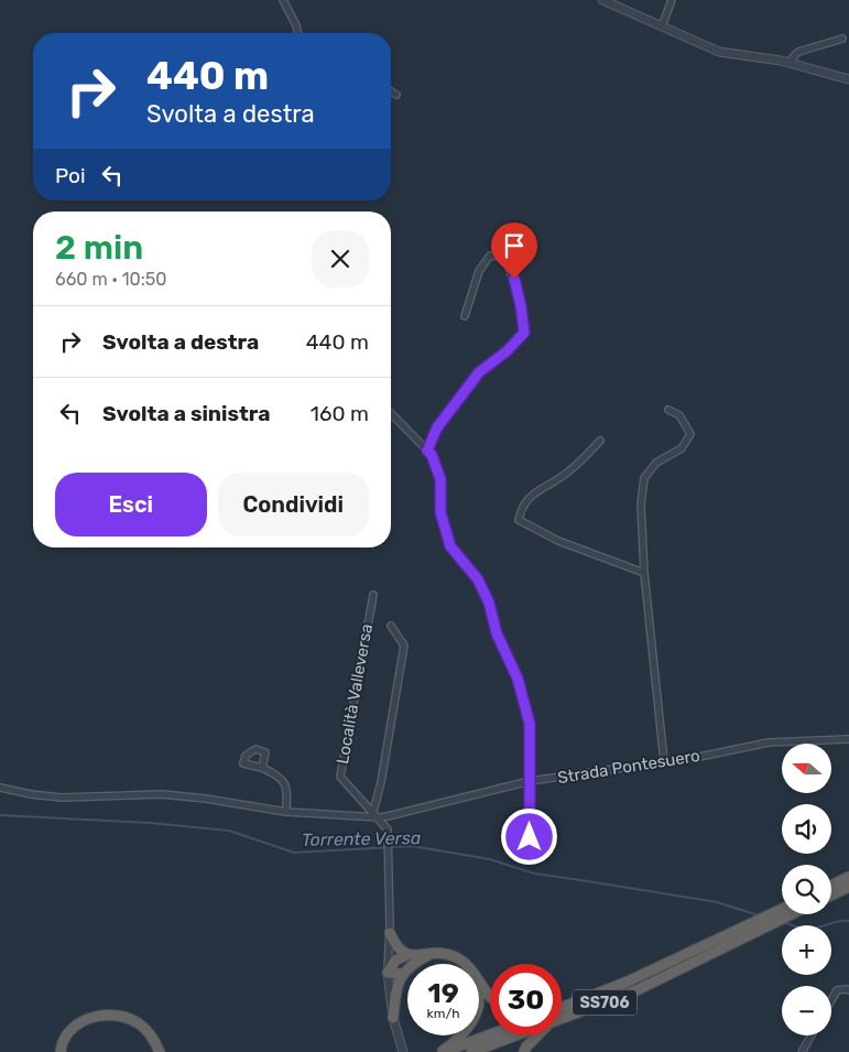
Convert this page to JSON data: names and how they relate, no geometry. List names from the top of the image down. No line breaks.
{"streets":{"highway":["SS706"],"street":["Località Valleversa","Strada Pontesuero"]},"crossings":[["Località Valleversa","Strada Pontesuero"]],"water":["Torrente Versa"],"north":"left","page":{"turn":["440 m","Svolta a destra"],"then":"Poi","heading":["2 min","660 m · 10:50"],"list":[{"name":"Svolta a destra","value":"440 m"},{"name":"Svolta a sinistra","value":"160 m"}],"buttons":["Esci","Condividi"],"map_buttons":["+","−"],"speed":"19 km/h","limit":"30"}}
